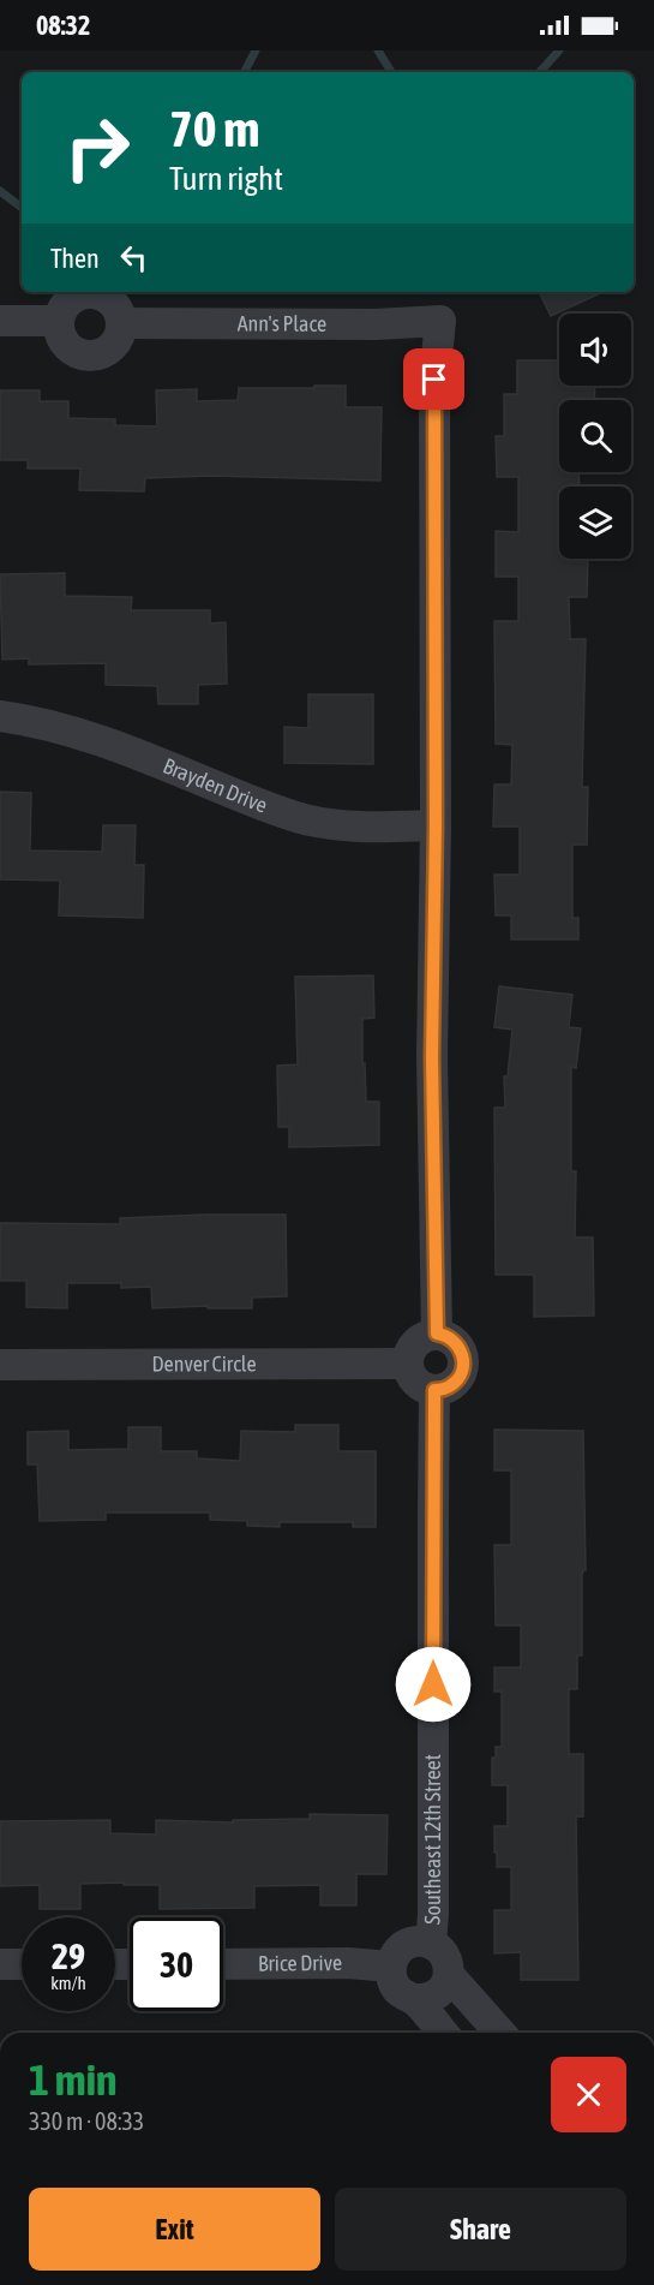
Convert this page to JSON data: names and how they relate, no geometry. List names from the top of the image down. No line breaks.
{"streets":{"street":["Ann's Place","Brayden Drive","Denver Circle","Southeast 12th Street","Brice Drive"]},"crossings":[["Ann's Place","Brayden Drive"],["Denver Circle","Southeast 12th Street"],["Southeast 12th Street","Brice Drive"]],"page":{"status":"08:32","turn":["70 m","Turn right"],"then":"Then","speed":"29 km/h","limit":"30","heading":["1 min","330 m · 08:33"],"buttons":["Exit","Share"]}}
